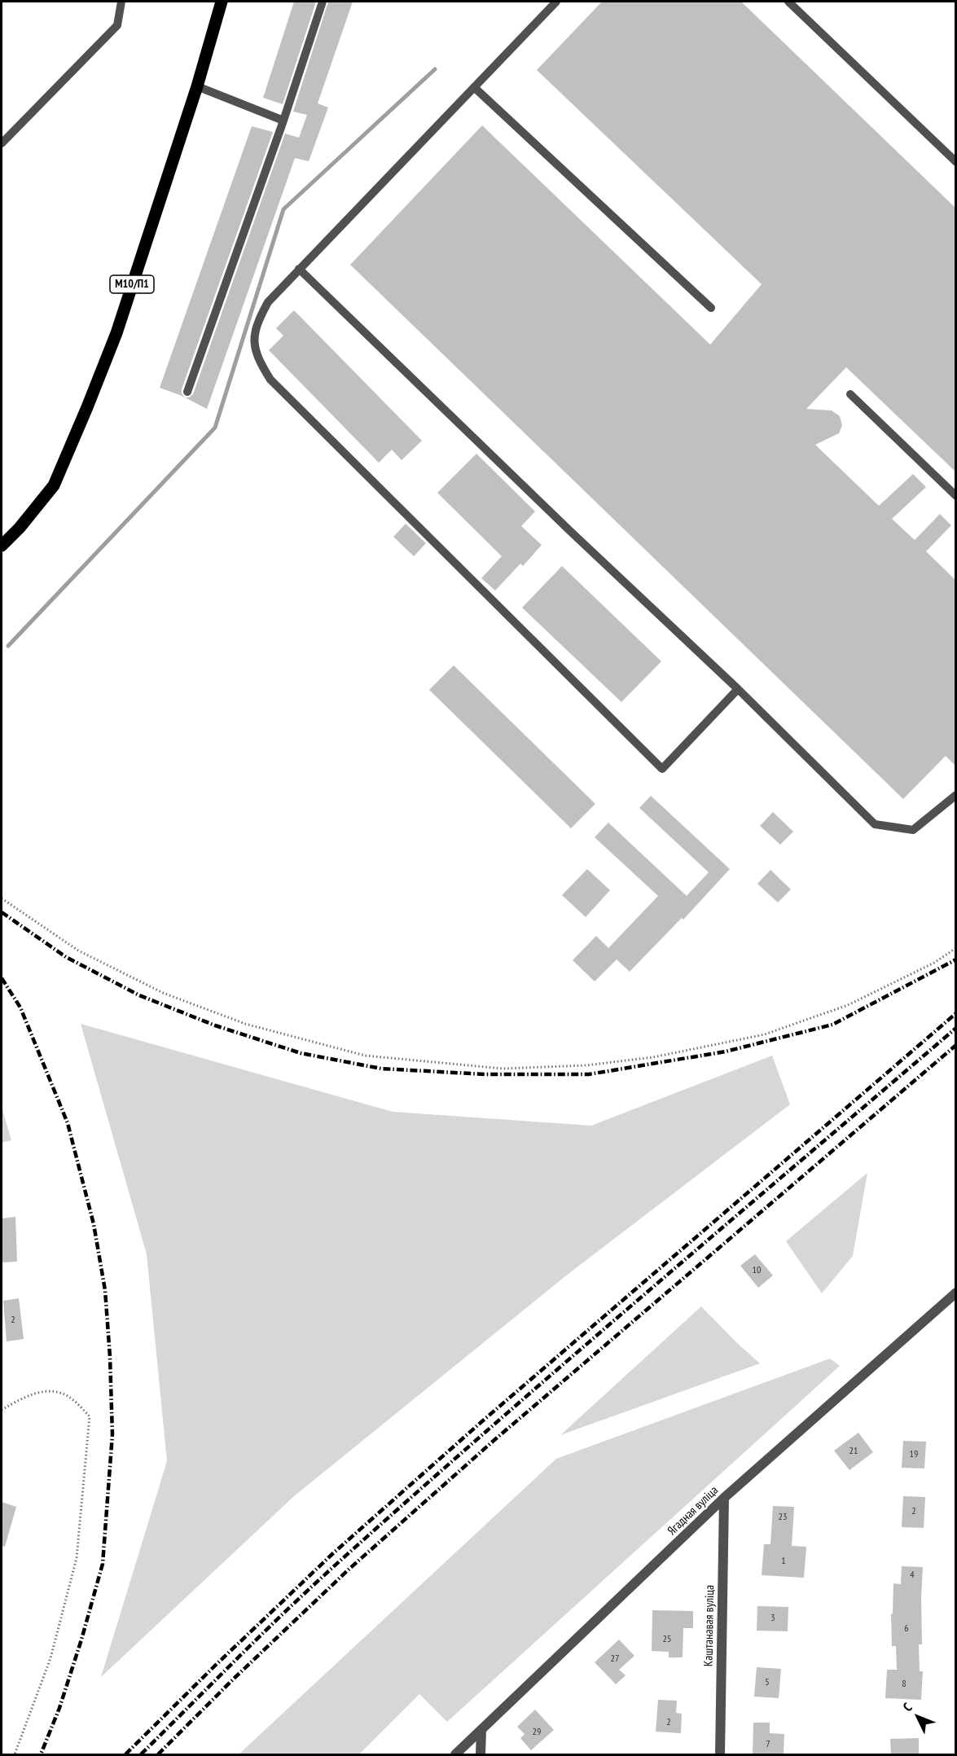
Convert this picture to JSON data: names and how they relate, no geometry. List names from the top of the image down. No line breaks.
{"streets":{"main road":["М10/П1"],"street":["Ягадная вуліца","Каштанавая вуліца"]},"crossings":[["Ягадная вуліца","Каштанавая вуліца"]],"house_numbers":["10","2","21","19","2","23","1","4","3","6","25","27","5","8","2","29","7"],"north":"top left"}
